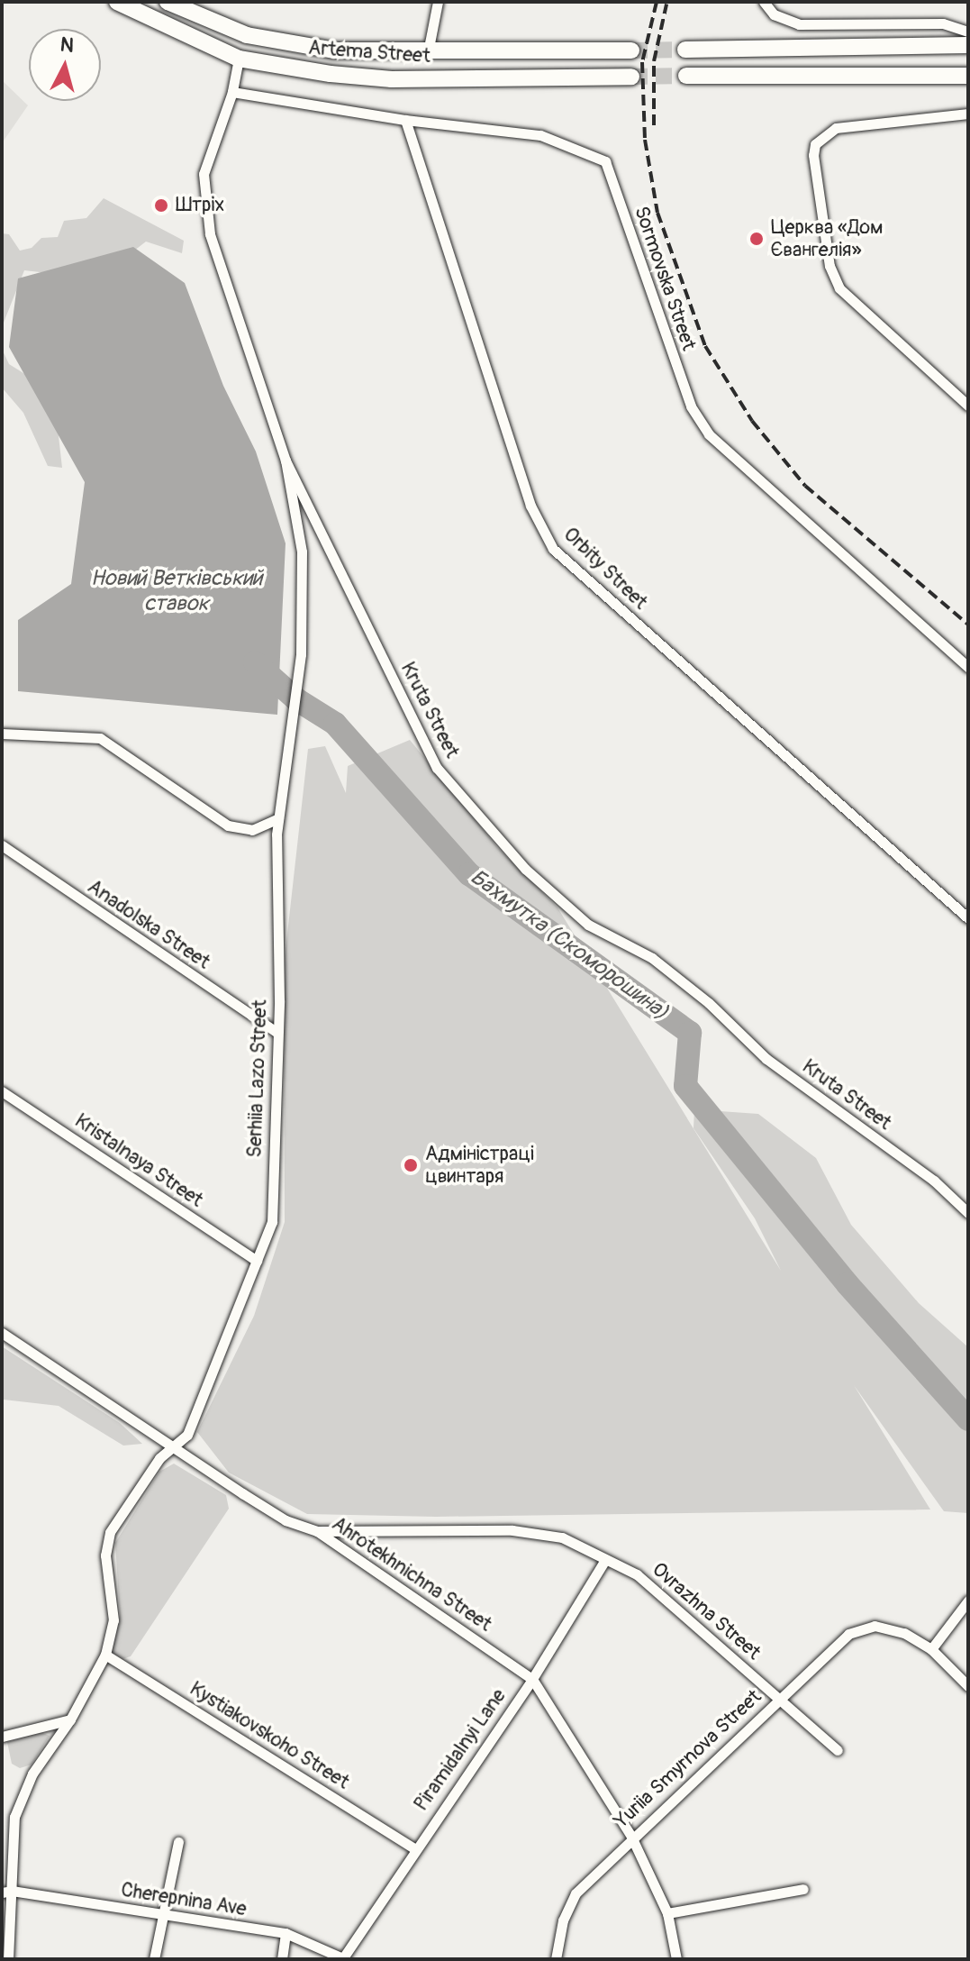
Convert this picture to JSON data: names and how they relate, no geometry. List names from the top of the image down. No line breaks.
{"streets":{"main road":["Artema Street"],"street":["Sormovska Street","Orbity Street","Kruta Street","Anadolska Street","Serhiia Lazo Street","Kristalnaya Street","Ahrotekhnichna Street","Ovrazhna Street","Kystiakovskoho Street","Piramidalnyi Lane","Yuriia Smyrnova Street","Cherepnina Ave"]},"crossings":[["Artema Street","Kruta Street"],["Sormovska Street","Orbity Street"],["Sormovska Street","Kruta Street"],["Kruta Street","Serhiia Lazo Street"],["Anadolska Street","Serhiia Lazo Street"],["Serhiia Lazo Street","Kristalnaya Street"],["Serhiia Lazo Street","Ahrotekhnichna Street"],["Serhiia Lazo Street","Kystiakovskoho Street"],["Serhiia Lazo Street","Cherepnina Ave"],["Ahrotekhnichna Street","Ovrazhna Street"],["Ahrotekhnichna Street","Piramidalnyi Lane"],["Ahrotekhnichna Street","Yuriia Smyrnova Street"],["Ovrazhna Street","Piramidalnyi Lane"],["Ovrazhna Street","Yuriia Smyrnova Street"],["Kystiakovskoho Street","Piramidalnyi Lane"],["Piramidalnyi Lane","Cherepnina Ave"]],"water":["Новий Ветківський ставок","Бахмутка (Скоморошина)"],"places":["Штріх","Церква «Дом Євангелія»","Адміністраці цвинтаря"],"north":"top"}
